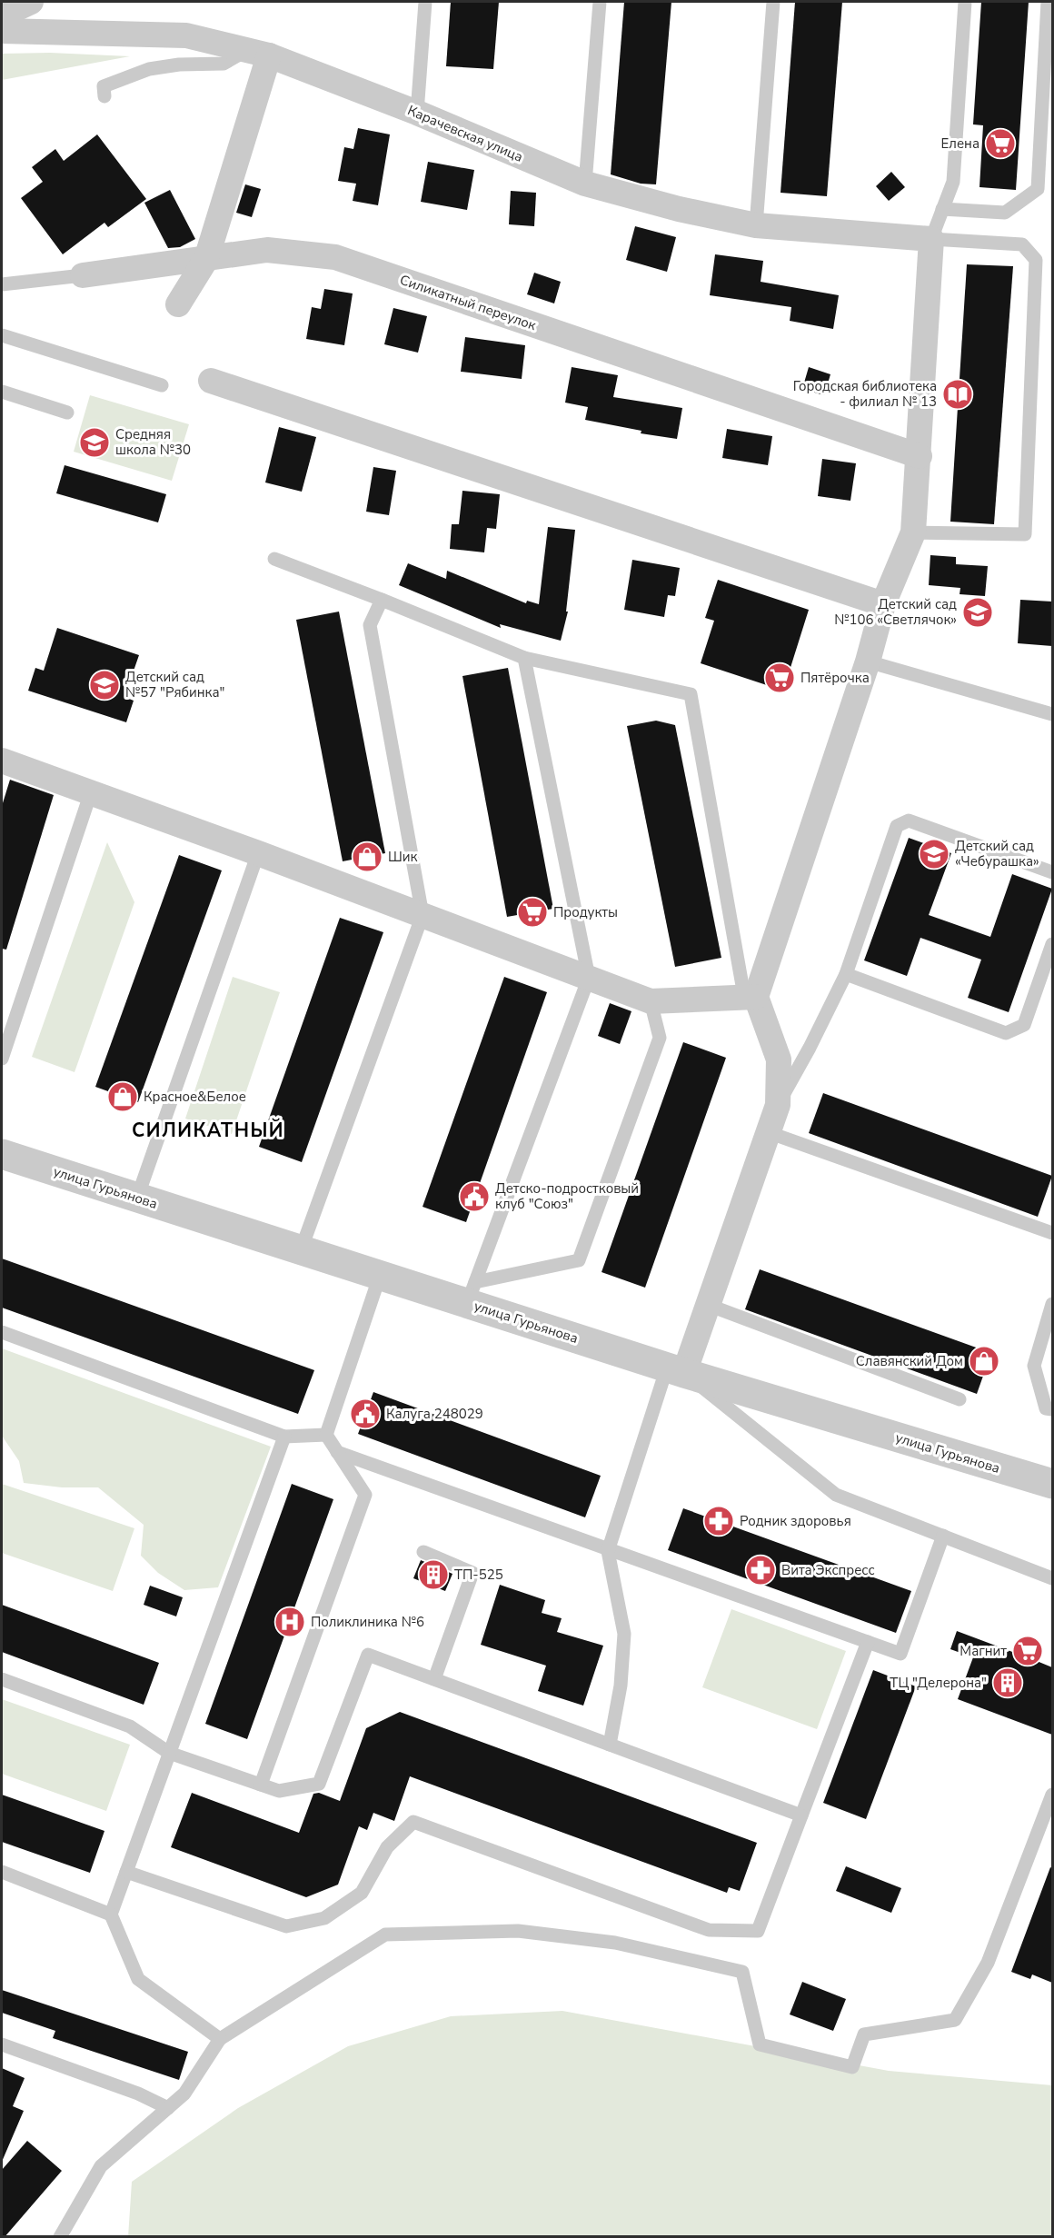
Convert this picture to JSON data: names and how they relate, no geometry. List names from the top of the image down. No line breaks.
{"streets":{"street":["Карачевская улица","Силикатный переулок","улица Гурьянова"]},"districts":["СИЛИКАТНЫЙ"],"places":{"supermarket":["Елена","Пятёрочка","Продукты","Магнит"],"library":["Городская библиотека - филиал № 13"],"school or university":["Средняя школа №30","Детский сад №106 «Светлячок»","Детский сад №57 \"Рябинка\"","Детский сад «Чебурашка»"],"shop":["Шик","Красное&Белое","Славянский Дом"],"public building":["Детско-подростковый клуб \"Союз\"","Калуга 248029"],"pharmacy":["Родник здоровья","Вита Экспресс"],"building":["ТП-525","ТЦ \"Делерона\""],"hospital":["Поликлиника №6"]}}
